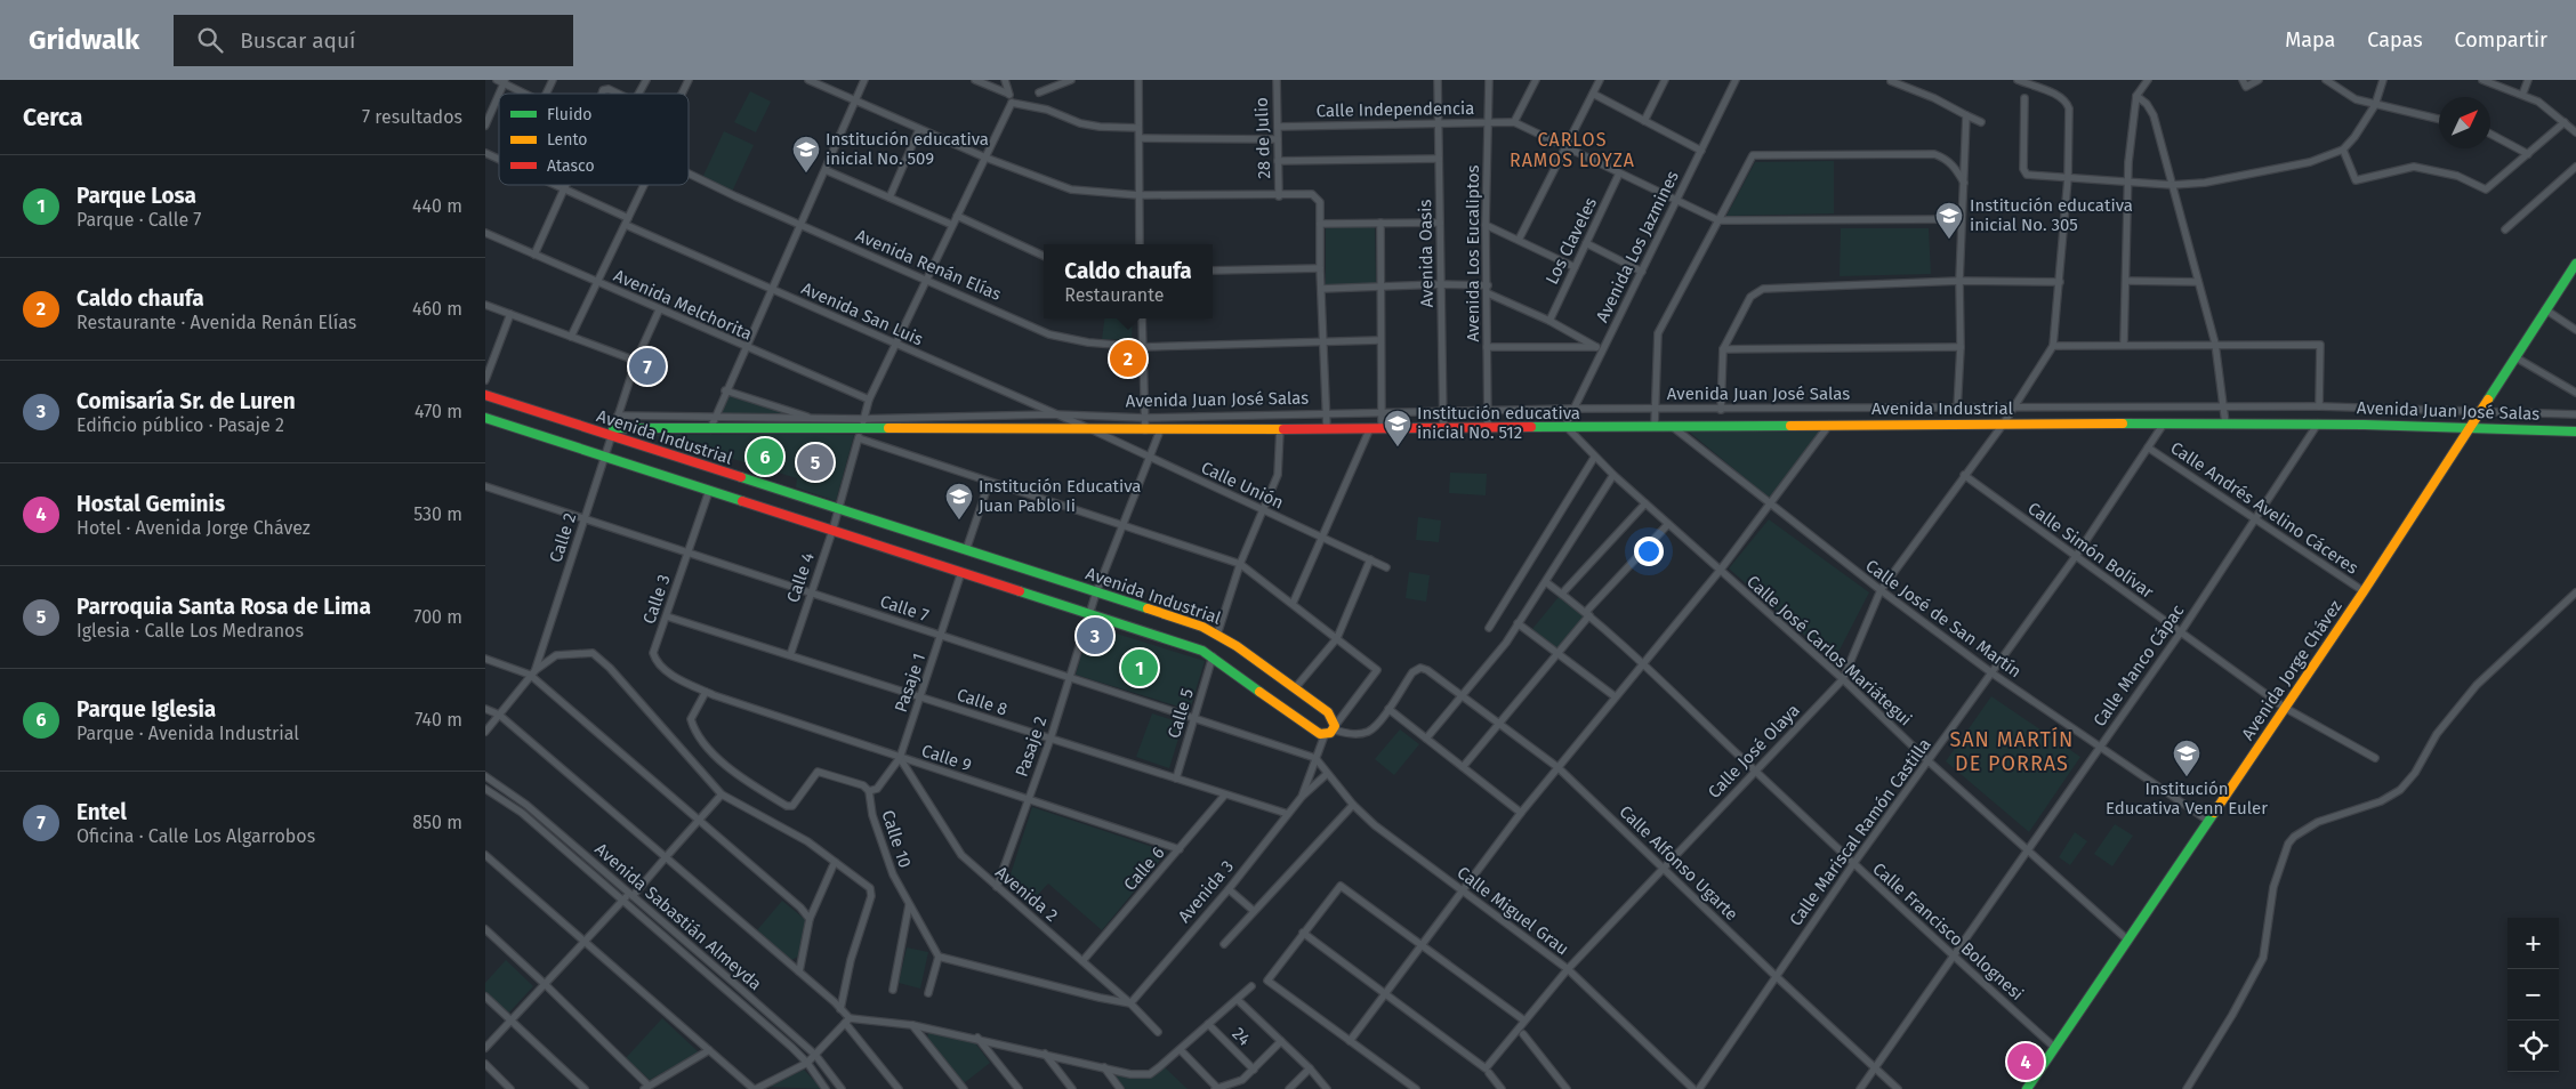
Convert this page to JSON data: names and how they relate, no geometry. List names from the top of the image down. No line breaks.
{"streets":{"street":["Calle Independencia","28 de Julio","Los Claveles","Avenida Los Jazmines","Avenida Oasis","Avenida Los Eucaliptos","Avenida Renán Elías","Avenida Melchorita","Avenida San Luis","Avenida Juan José Salas","Avenida Industrial","Calle Unión","Calle Andrés Avelino Cáceres","Calle 2","Calle Simón Bolívar","Calle 4","Calle 3","Calle 7","Calle José de San Martín","Calle José Carlos Mariátegui","Calle Manco Cápac","Avenida Jorge Chávez","Pasaje 1","Calle 8","Calle 5","Pasaje 2","Calle José Olaya","Calle 9","Calle Mariscal Ramón Castilla","Calle 10","Calle Alfonso Ugarte","Calle 6","Avenida 3","Avenida 2","Calle Miguel Grau","Avenida Sabastián Almeyda","Calle Francisco Bolognesi","24"]},"crossings":[["Calle Independencia","28 de Julio"],["Calle Independencia","Avenida Oasis"],["Calle Independencia","Avenida Los Eucaliptos"],["Avenida Los Jazmines","Avenida Juan José Salas"],["Avenida Los Jazmines","Avenida Industrial"],["Avenida Los Jazmines","Calle José Carlos Mariátegui"],["Avenida Oasis","Avenida Juan José Salas"],["Avenida Los Eucaliptos","Avenida Juan José Salas"],["Avenida Renán Elías","Calle 4"],["Avenida Melchorita","Calle 2"],["Avenida Melchorita","Calle 4"],["Avenida San Luis","Avenida Juan José Salas"],["Avenida San Luis","Calle Unión"],["Avenida San Luis","Calle 4"],["Avenida Juan José Salas","Avenida Industrial"],["Avenida Juan José Salas","Calle Unión"],["Avenida Juan José Salas","Calle 2"],["Avenida Juan José Salas","Calle 4"],["Avenida Juan José Salas","Calle José Carlos Mariátegui"],["Avenida Juan José Salas","Calle Manco Cápac"],["Avenida Juan José Salas","Avenida Jorge Chávez"],["Avenida Juan José Salas","Pasaje 2"],["Avenida Juan José Salas","Calle José Olaya"],["Avenida Industrial","Calle 2"],["Avenida Industrial","Calle 4"],["Avenida Industrial","Calle 3"],["Avenida Industrial","Calle José de San Martín"],["Avenida Industrial","Calle José Carlos Mariátegui"],["Avenida Industrial","Calle Manco Cápac"],["Avenida Industrial","Pasaje 1"],["Avenida Industrial","Calle 5"],["Avenida Industrial","Pasaje 2"],["Avenida Industrial","Calle José Olaya"],["Avenida Industrial","Calle Mariscal Ramón Castilla"],["Avenida Industrial","Avenida 3"],["Calle Unión","Pasaje 2"],["Calle Andrés Avelino Cáceres","Calle Manco Cápac"],["Calle Andrés Avelino Cáceres","Avenida Jorge Chávez"],["Calle Andrés Avelino Cáceres","Calle Mariscal Ramón Castilla"],["Calle 2","Calle 7"],["Calle Simón Bolívar","Calle Manco Cápac"],["Calle Simón Bolívar","Avenida Jorge Chávez"],["Calle Simón Bolívar","Calle José Olaya"],["Calle Simón Bolívar","Calle Mariscal Ramón Castilla"],["Calle 4","Calle 7"],["Calle 4","Calle 8"],["Calle 3","Calle 7"],["Calle 3","Calle 8"],["Calle 3","Calle 9"],["Calle 3","Calle 10"],["Calle 7","Pasaje 1"],["Calle 7","Calle 5"],["Calle 7","Pasaje 2"],["Calle 7","Avenida 3"],["Calle 7","Calle Miguel Grau"],["Calle José de San Martín","Calle Manco Cápac"],["Calle José de San Martín","Avenida Jorge Chávez"],["Calle José de San Martín","Calle José Olaya"],["Calle José de San Martín","Calle Mariscal Ramón Castilla"],["Calle José Carlos Mariátegui","Calle Manco Cápac"],["Calle José Carlos Mariátegui","Avenida Jorge Chávez"],["Calle José Carlos Mariátegui","Calle José Olaya"],["Calle José Carlos Mariátegui","Calle Mariscal Ramón Castilla"],["Calle Manco Cápac","Calle Alfonso Ugarte"],["Calle Manco Cápac","Calle Francisco Bolognesi"],["Avenida Jorge Chávez","Calle Francisco Bolognesi"],["Pasaje 1","Calle 8"],["Pasaje 1","Calle 9"],["Pasaje 1","Calle 10"],["Pasaje 1","Avenida 2"],["Calle 8","Calle 5"],["Calle 8","Pasaje 2"],["Calle 8","Calle 6"],["Calle 8","Avenida 3"],["Pasaje 2","Calle 9"],["Pasaje 2","Avenida 2"],["Calle José Olaya","Calle Alfonso Ugarte"],["Calle José Olaya","Calle Miguel Grau"],["Calle José Olaya","Calle Francisco Bolognesi"],["Calle 9","Calle 10"],["Calle 9","Calle 6"],["Calle 9","Avenida 2"],["Calle Mariscal Ramón Castilla","Calle Alfonso Ugarte"],["Calle Mariscal Ramón Castilla","Calle Francisco Bolognesi"],["Calle 6","Avenida 2"],["Avenida 3","Avenida 2"],["Avenida 3","Calle Miguel Grau"]],"districts":["CARLOS RAMOS LOYZA","SAN MARTÍN DE PORRAS"],"places":{"school or university":["Institución educativa inicial No. 509","Institución educativa inicial No. 305","Institución educativa inicial No. 512","Institución Educativa Juan Pablo Ii","Institución Educativa Venn Euler"]},"legend":["Fluido","Lento","Atasco"],"north":"top right","page":{"header":"Gridwalk","search":"Buscar aquí","nav":["Mapa","Capas","Compartir"],"heading":["Cerca","7 resultados"],"list":[{"mark":"1","name":"Parque Losa","note":"Parque · Calle 7","value":"440 m"},{"mark":"2","name":"Caldo chaufa","note":"Restaurante · Avenida Renán Elías","value":"460 m"},{"mark":"3","name":"Comisaría Sr. de Luren","note":"Edificio público · Pasaje 2","value":"470 m"},{"mark":"4","name":"Hostal Geminis","note":"Hotel · Avenida Jorge Chávez","value":"530 m"},{"mark":"5","name":"Parroquia Santa Rosa de Lima","note":"Iglesia · Calle Los Medranos","value":"700 m"},{"mark":"6","name":"Parque Iglesia","note":"Parque · Avenida Industrial","value":"740 m"},{"mark":"7","name":"Entel","note":"Oficina · Calle Los Algarrobos","value":"850 m"}],"popup":["Caldo chaufa","Restaurante"],"pins":["2","7","6","5","3","1","4"],"map_buttons":["+","−"]}}
